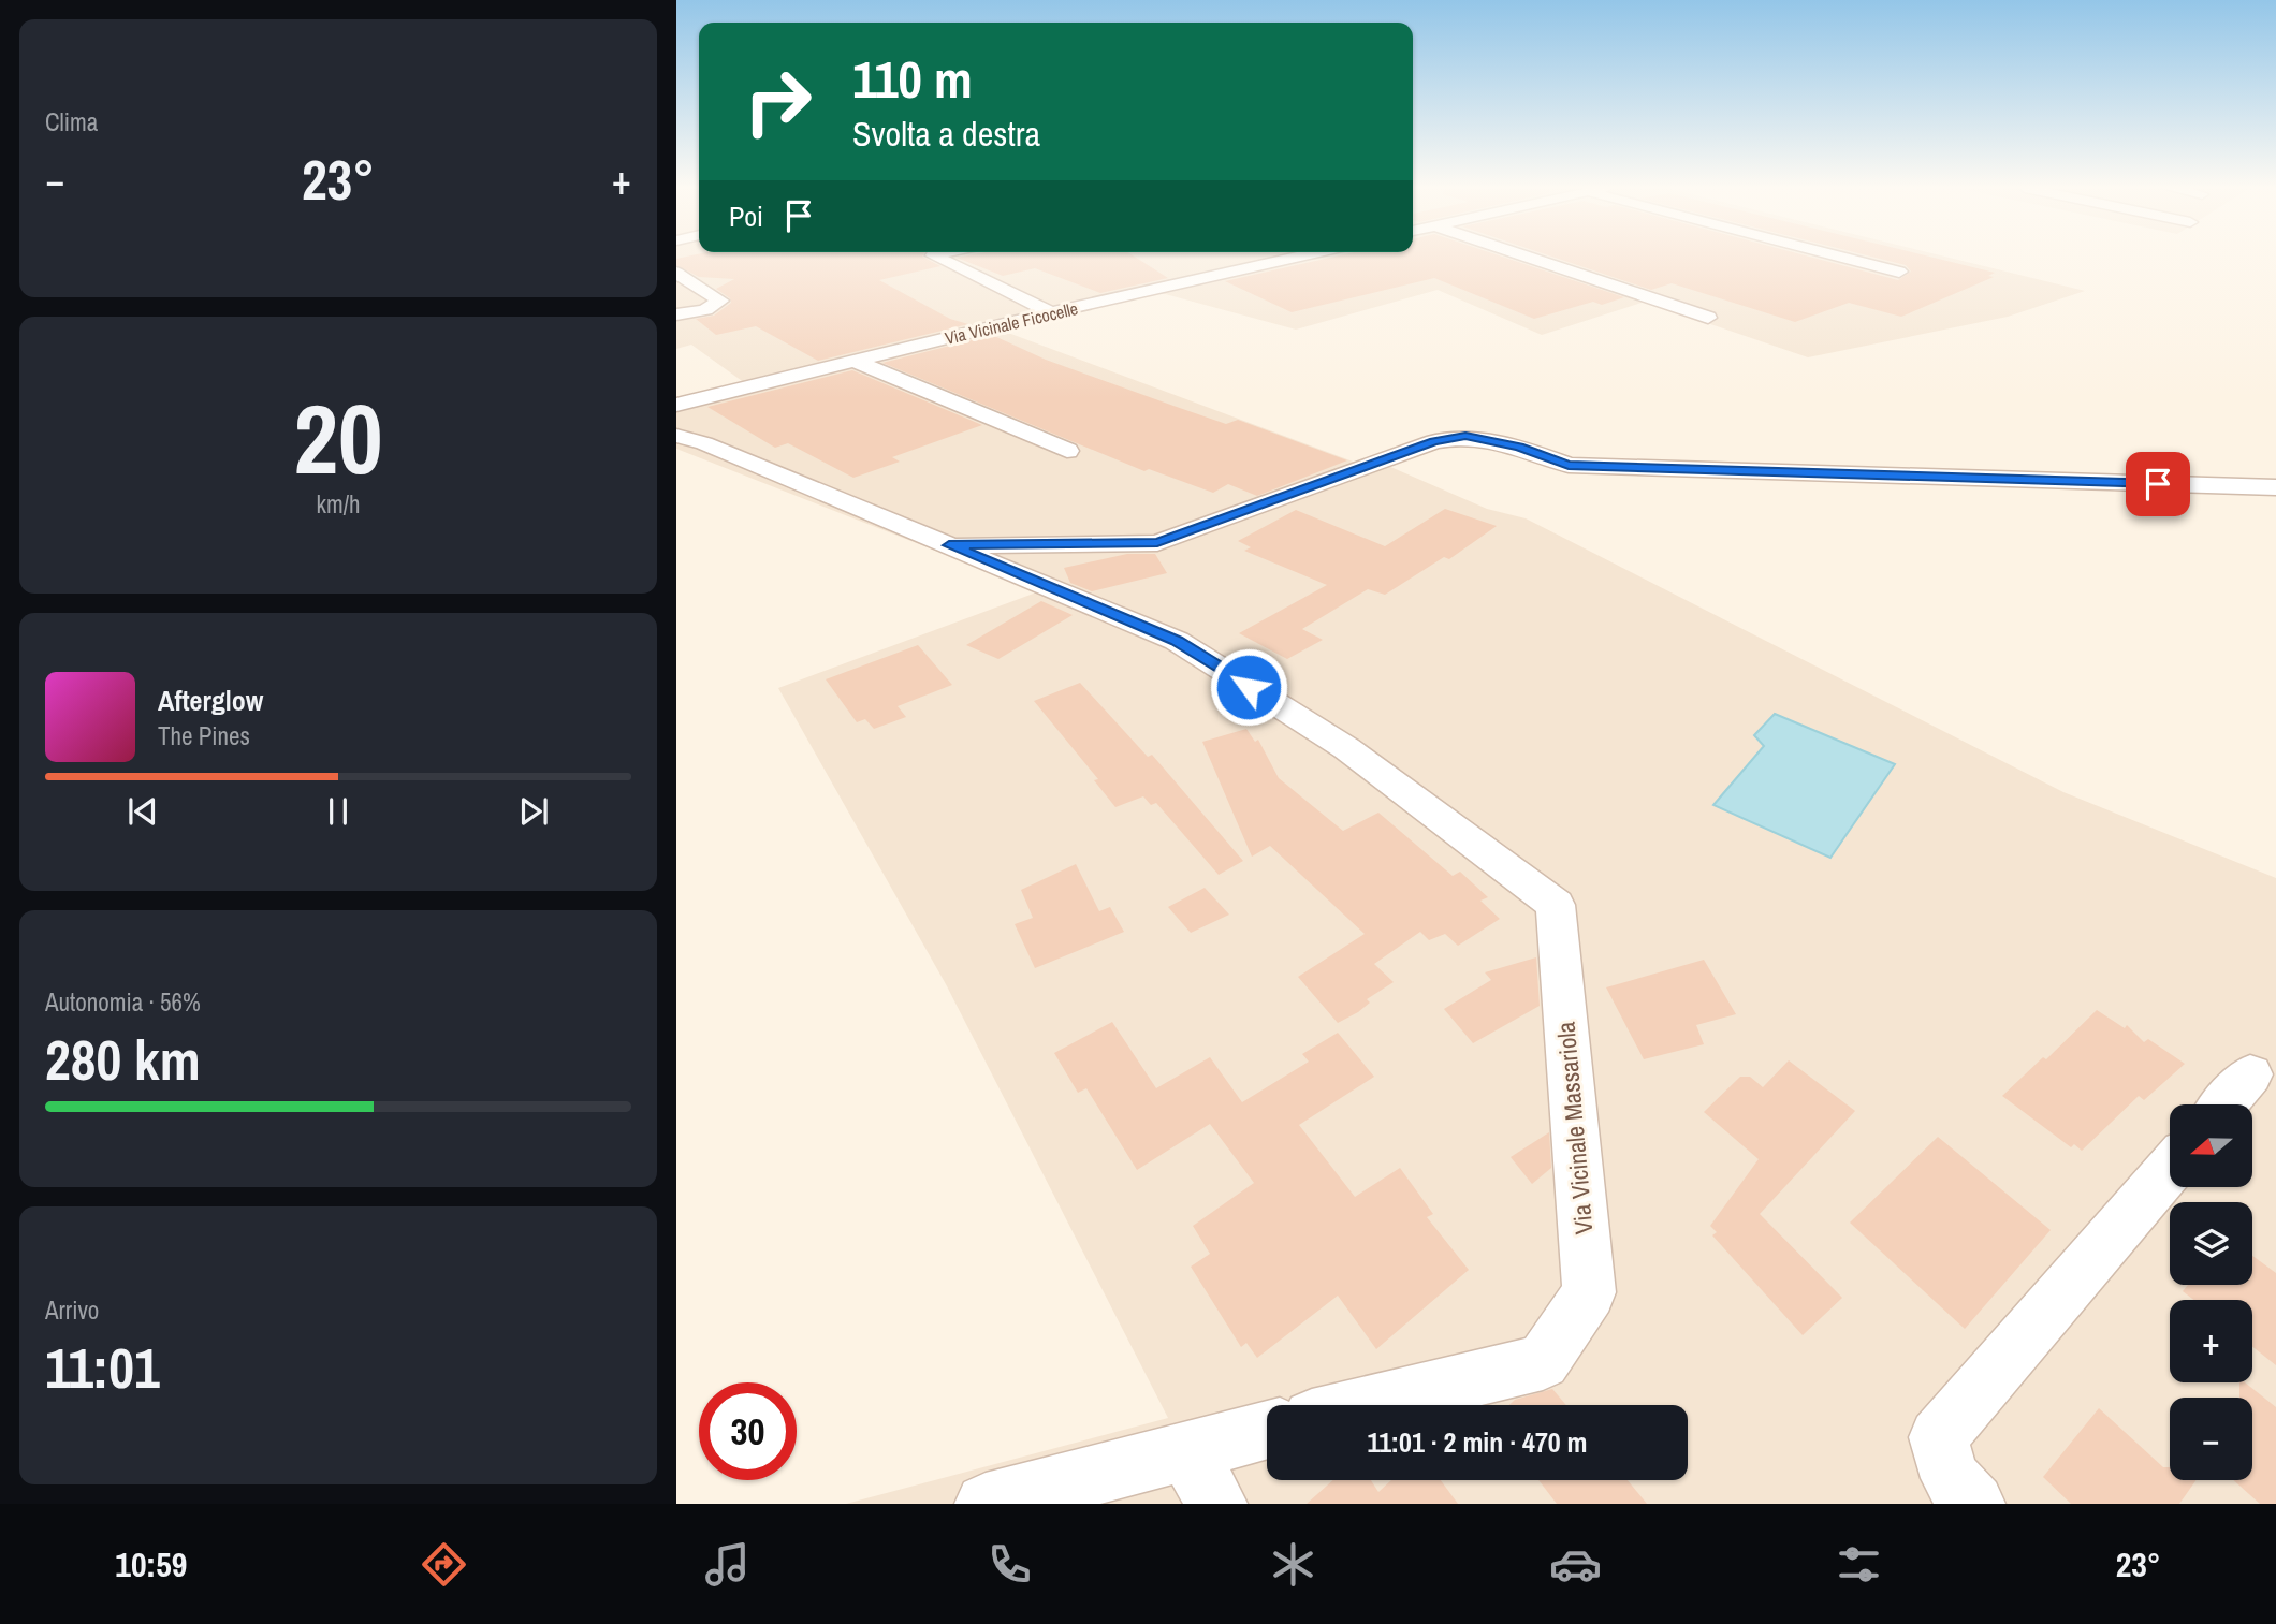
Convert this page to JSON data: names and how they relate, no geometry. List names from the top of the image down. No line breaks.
{"streets":{"street":["Via Vicinale Ficocelle","Via Vicinale Massariola"]},"north":"left","page":{"tile":["Clima",["20","km/h"],["Autonomia · 56%","280 km"],["Arrivo","11:01"]],"turn":["110 m","Svolta a destra"],"heat":["−","23°","+"],"then":"Poi","song":["Afterglow","The Pines"],"map_buttons":["+","−"],"limit":"30","trip":"11:01 · 2 min · 470 m","tabs":["10:59","23°"]}}
